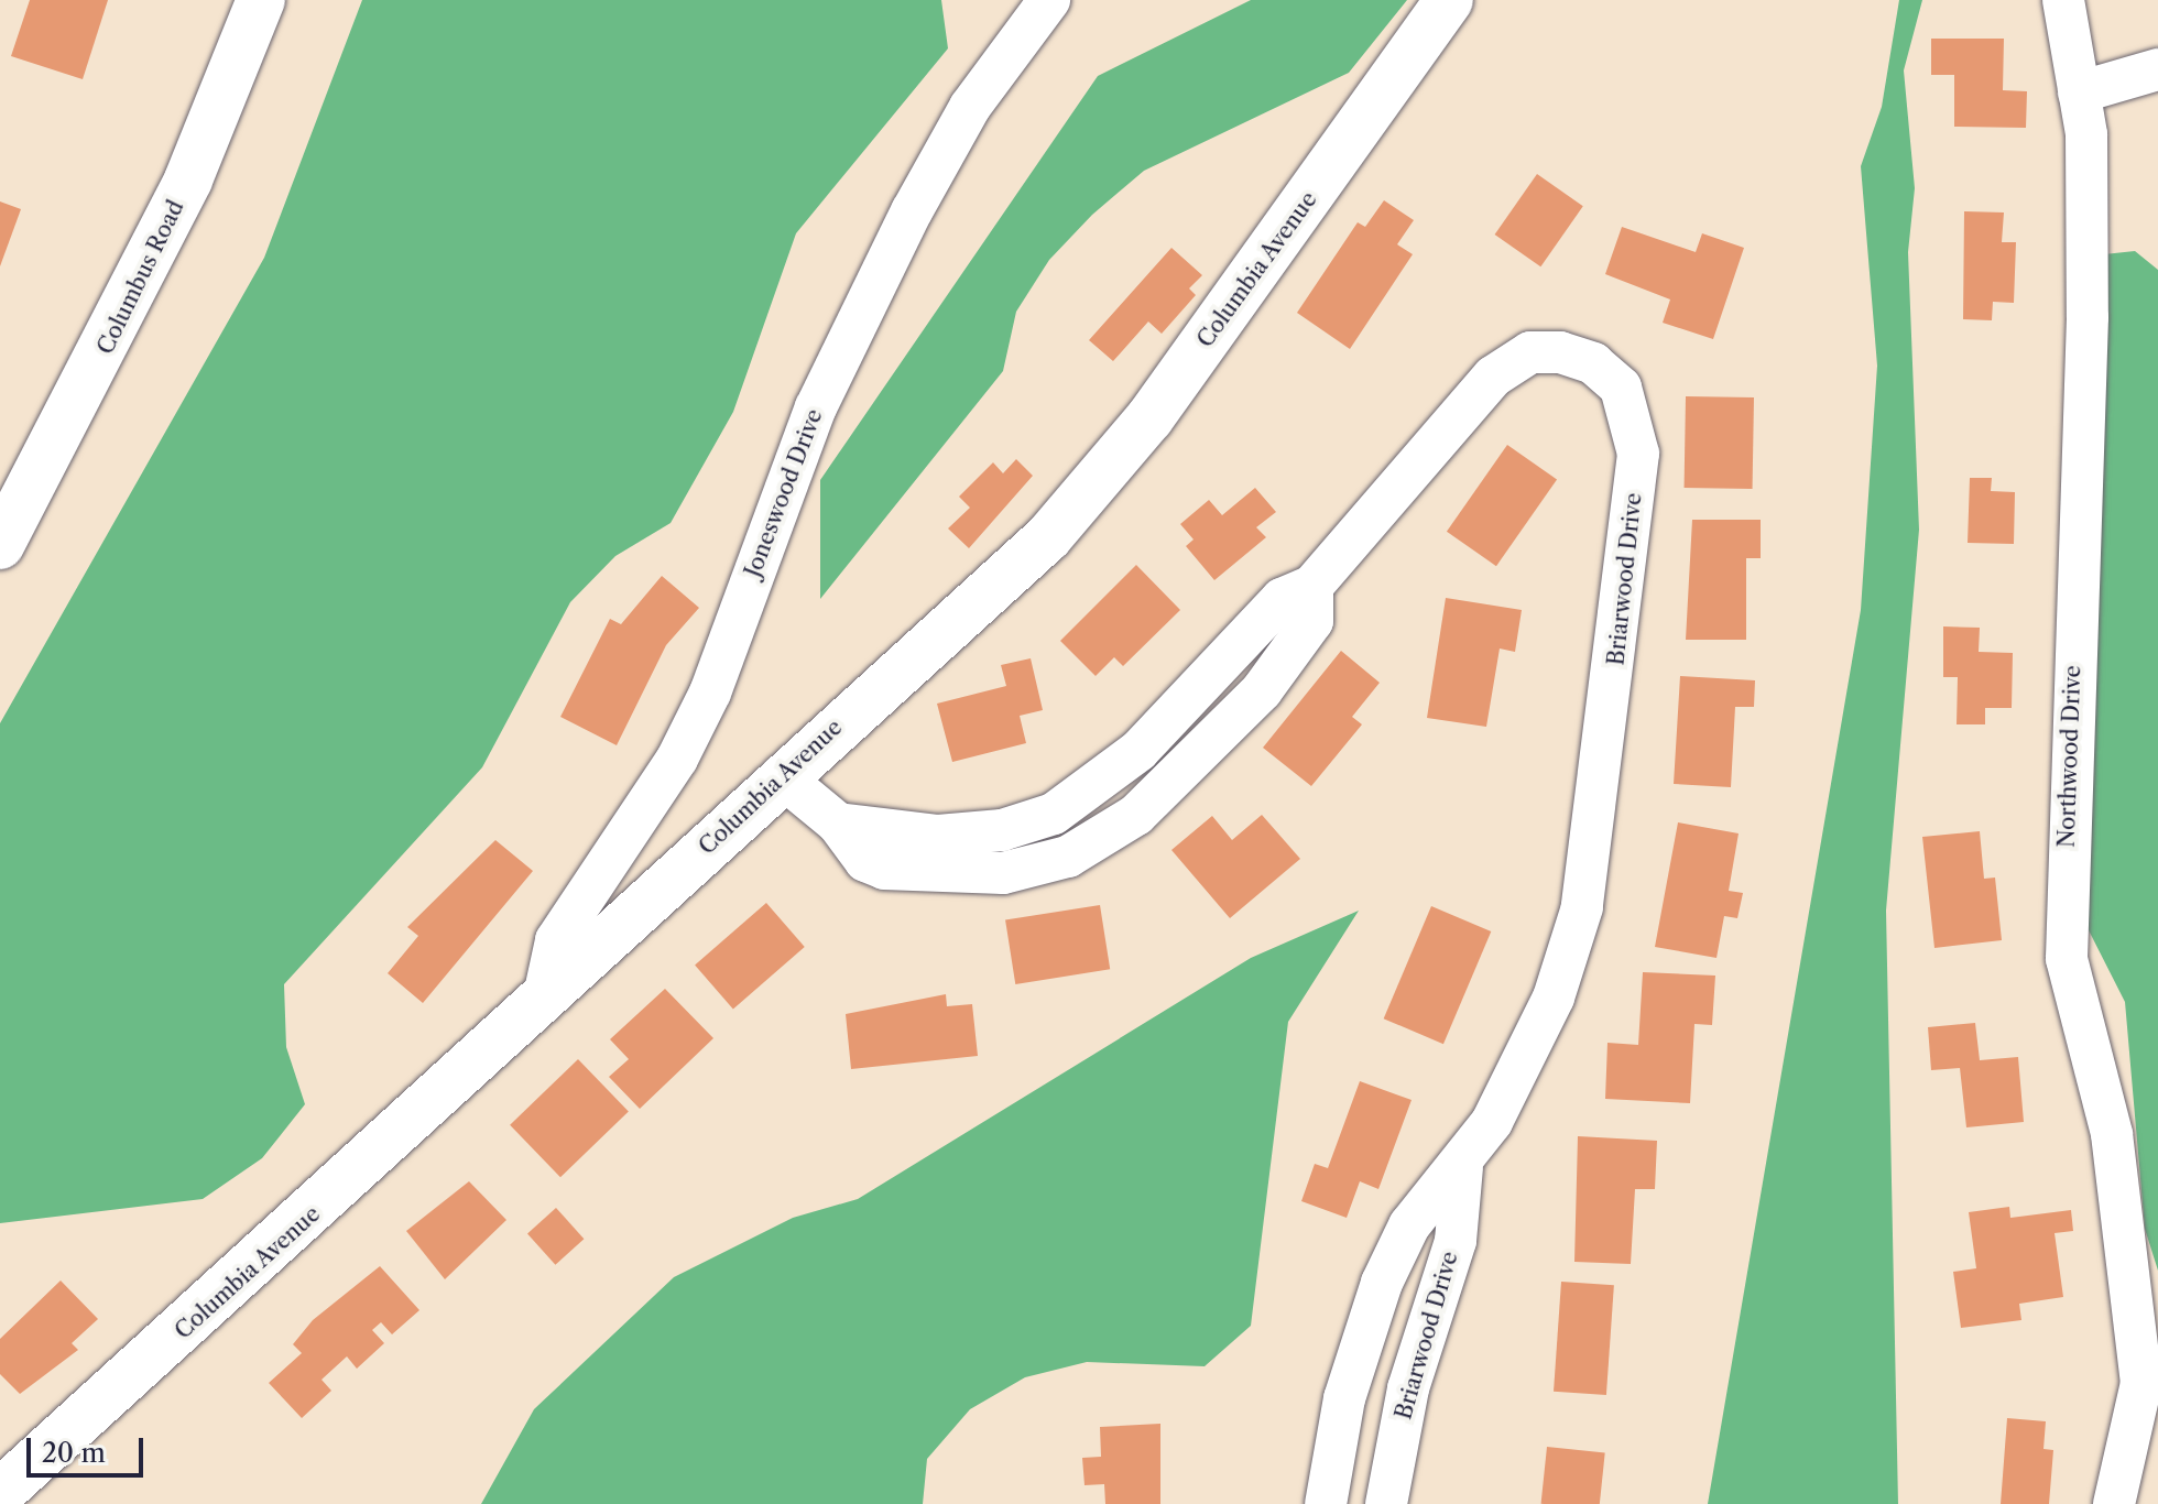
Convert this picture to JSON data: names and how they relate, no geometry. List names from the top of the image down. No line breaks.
{"streets":{"street":["Columbia Avenue","Columbus Road","Joneswood Drive","Briarwood Drive","Northwood Drive"]},"crossings":[["Columbia Avenue","Joneswood Drive"],["Columbia Avenue","Briarwood Drive"]],"scale_bar":"20 m"}
